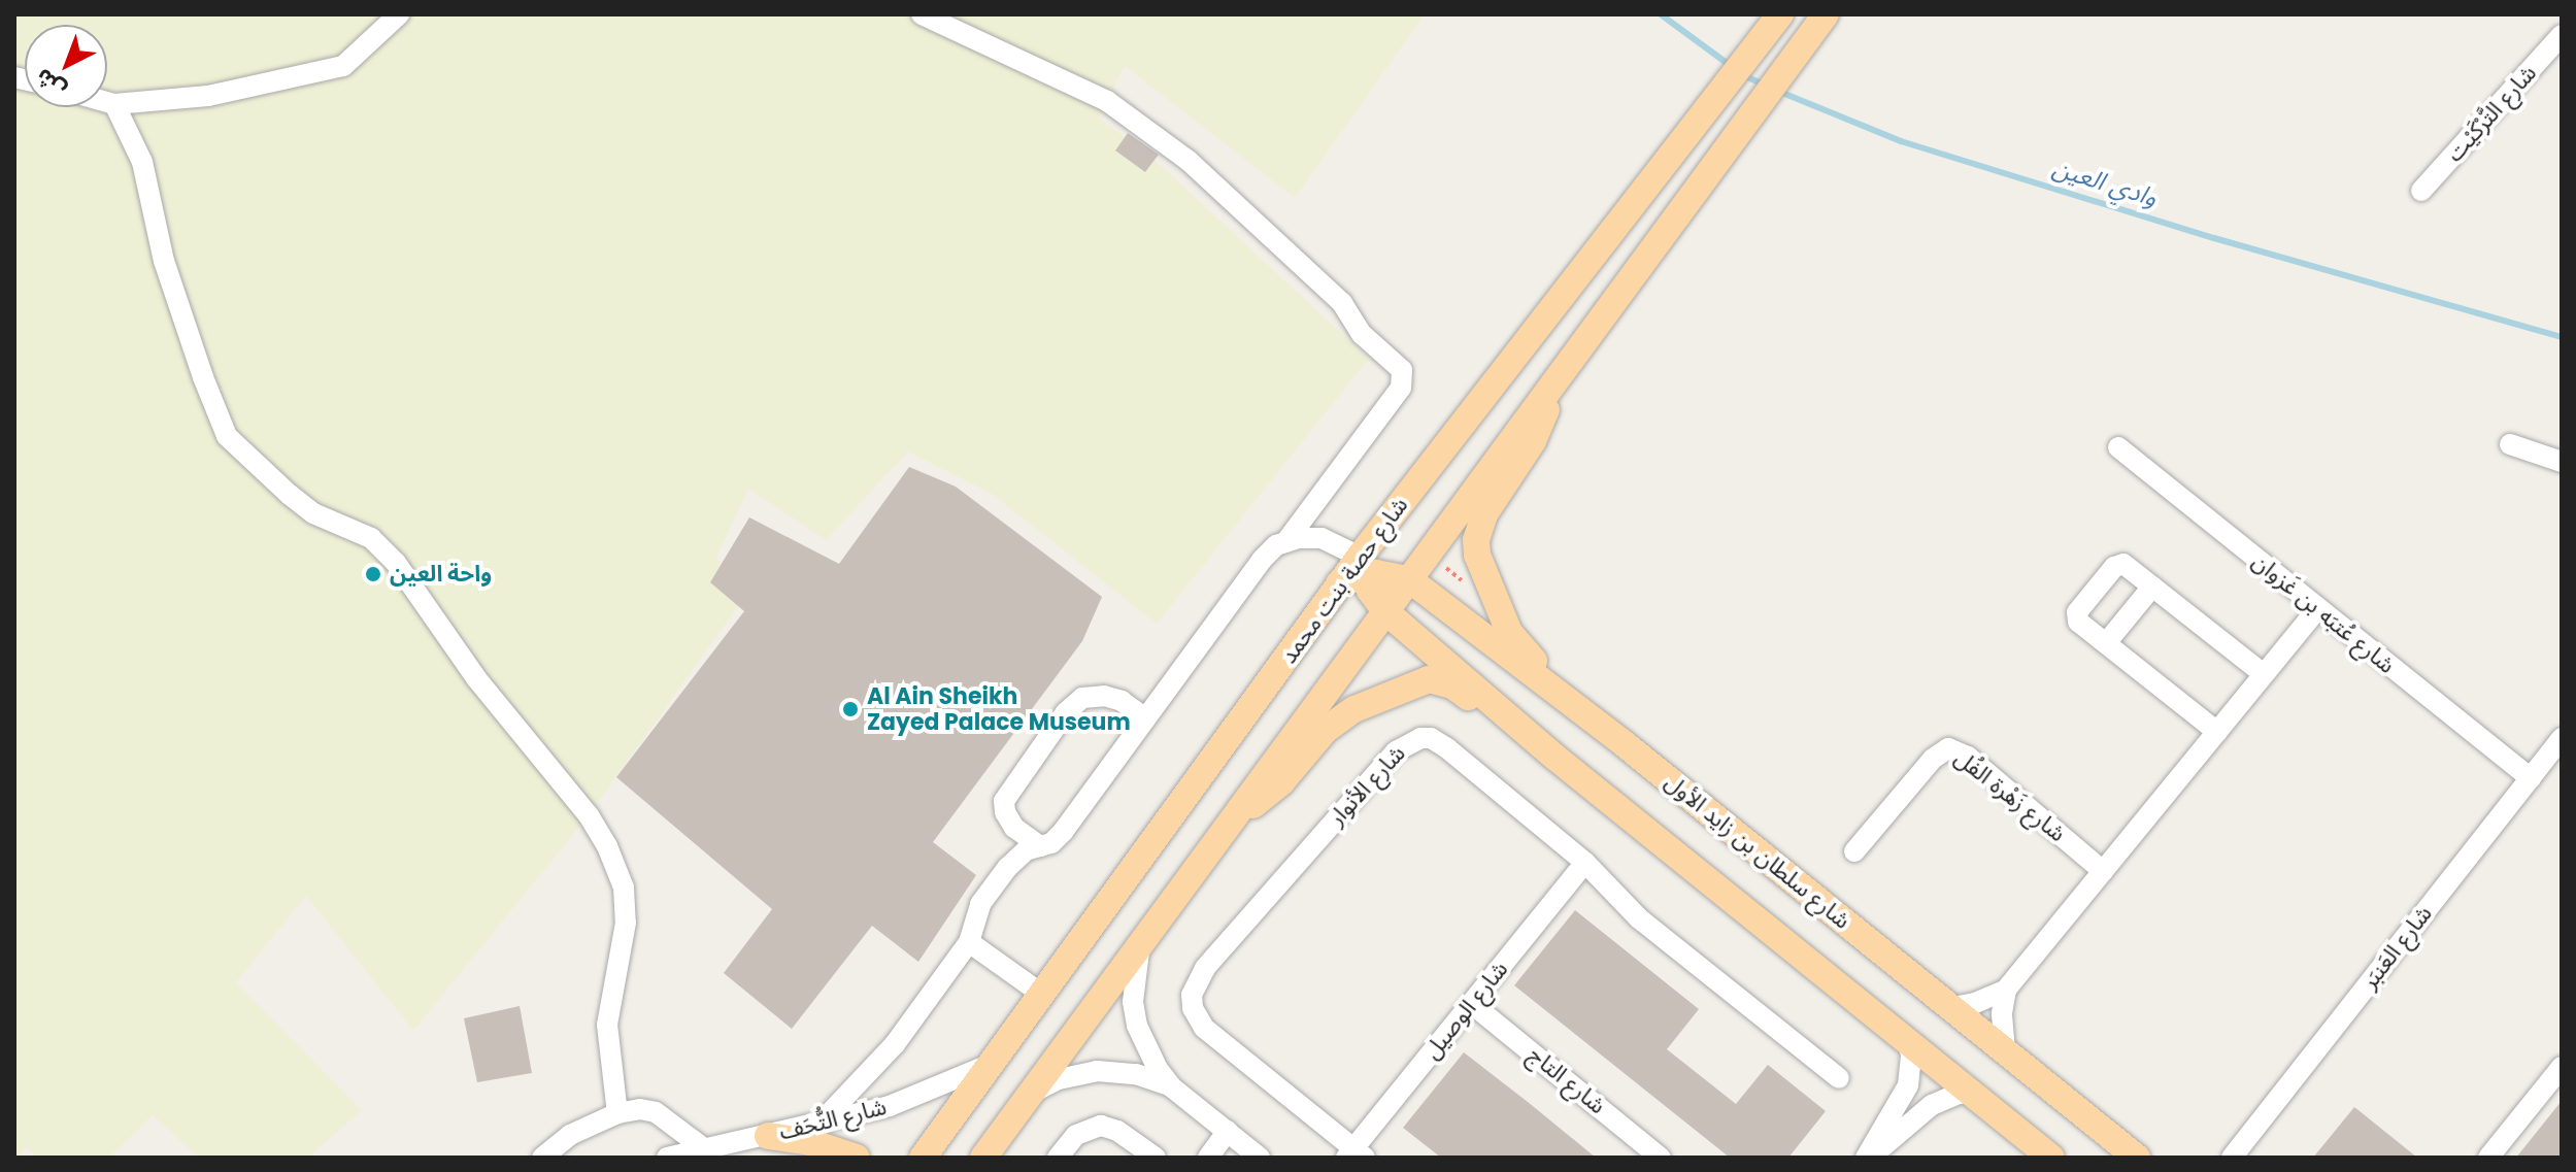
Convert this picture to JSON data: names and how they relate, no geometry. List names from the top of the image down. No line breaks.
{"streets":{"main road":["شارع حصة بنت محمد","شارع سلطان بن زايد الأول"],"street":["شارع التَّرْكَيْت","شارع عُتبَه بن غَزوان","شارع الأنوار","شارع زَهْرة الفُل","شارع العَنبَر","شارع الوصيل","شارع التاج","شارع التُّحَف"]},"crossings":[["شارع حصة بنت محمد","شارع التُّحَف"],["شارع عُتبَه بن غَزوان","شارع العَنبَر"],["شارع الأنوار","شارع الوصيل"],["شارع الوصيل","شارع التاج"]],"water":["وادي العين"],"places":["واحة العين","Al Ain Sheikh Zayed Palace Museum"],"north":"bottom left"}
